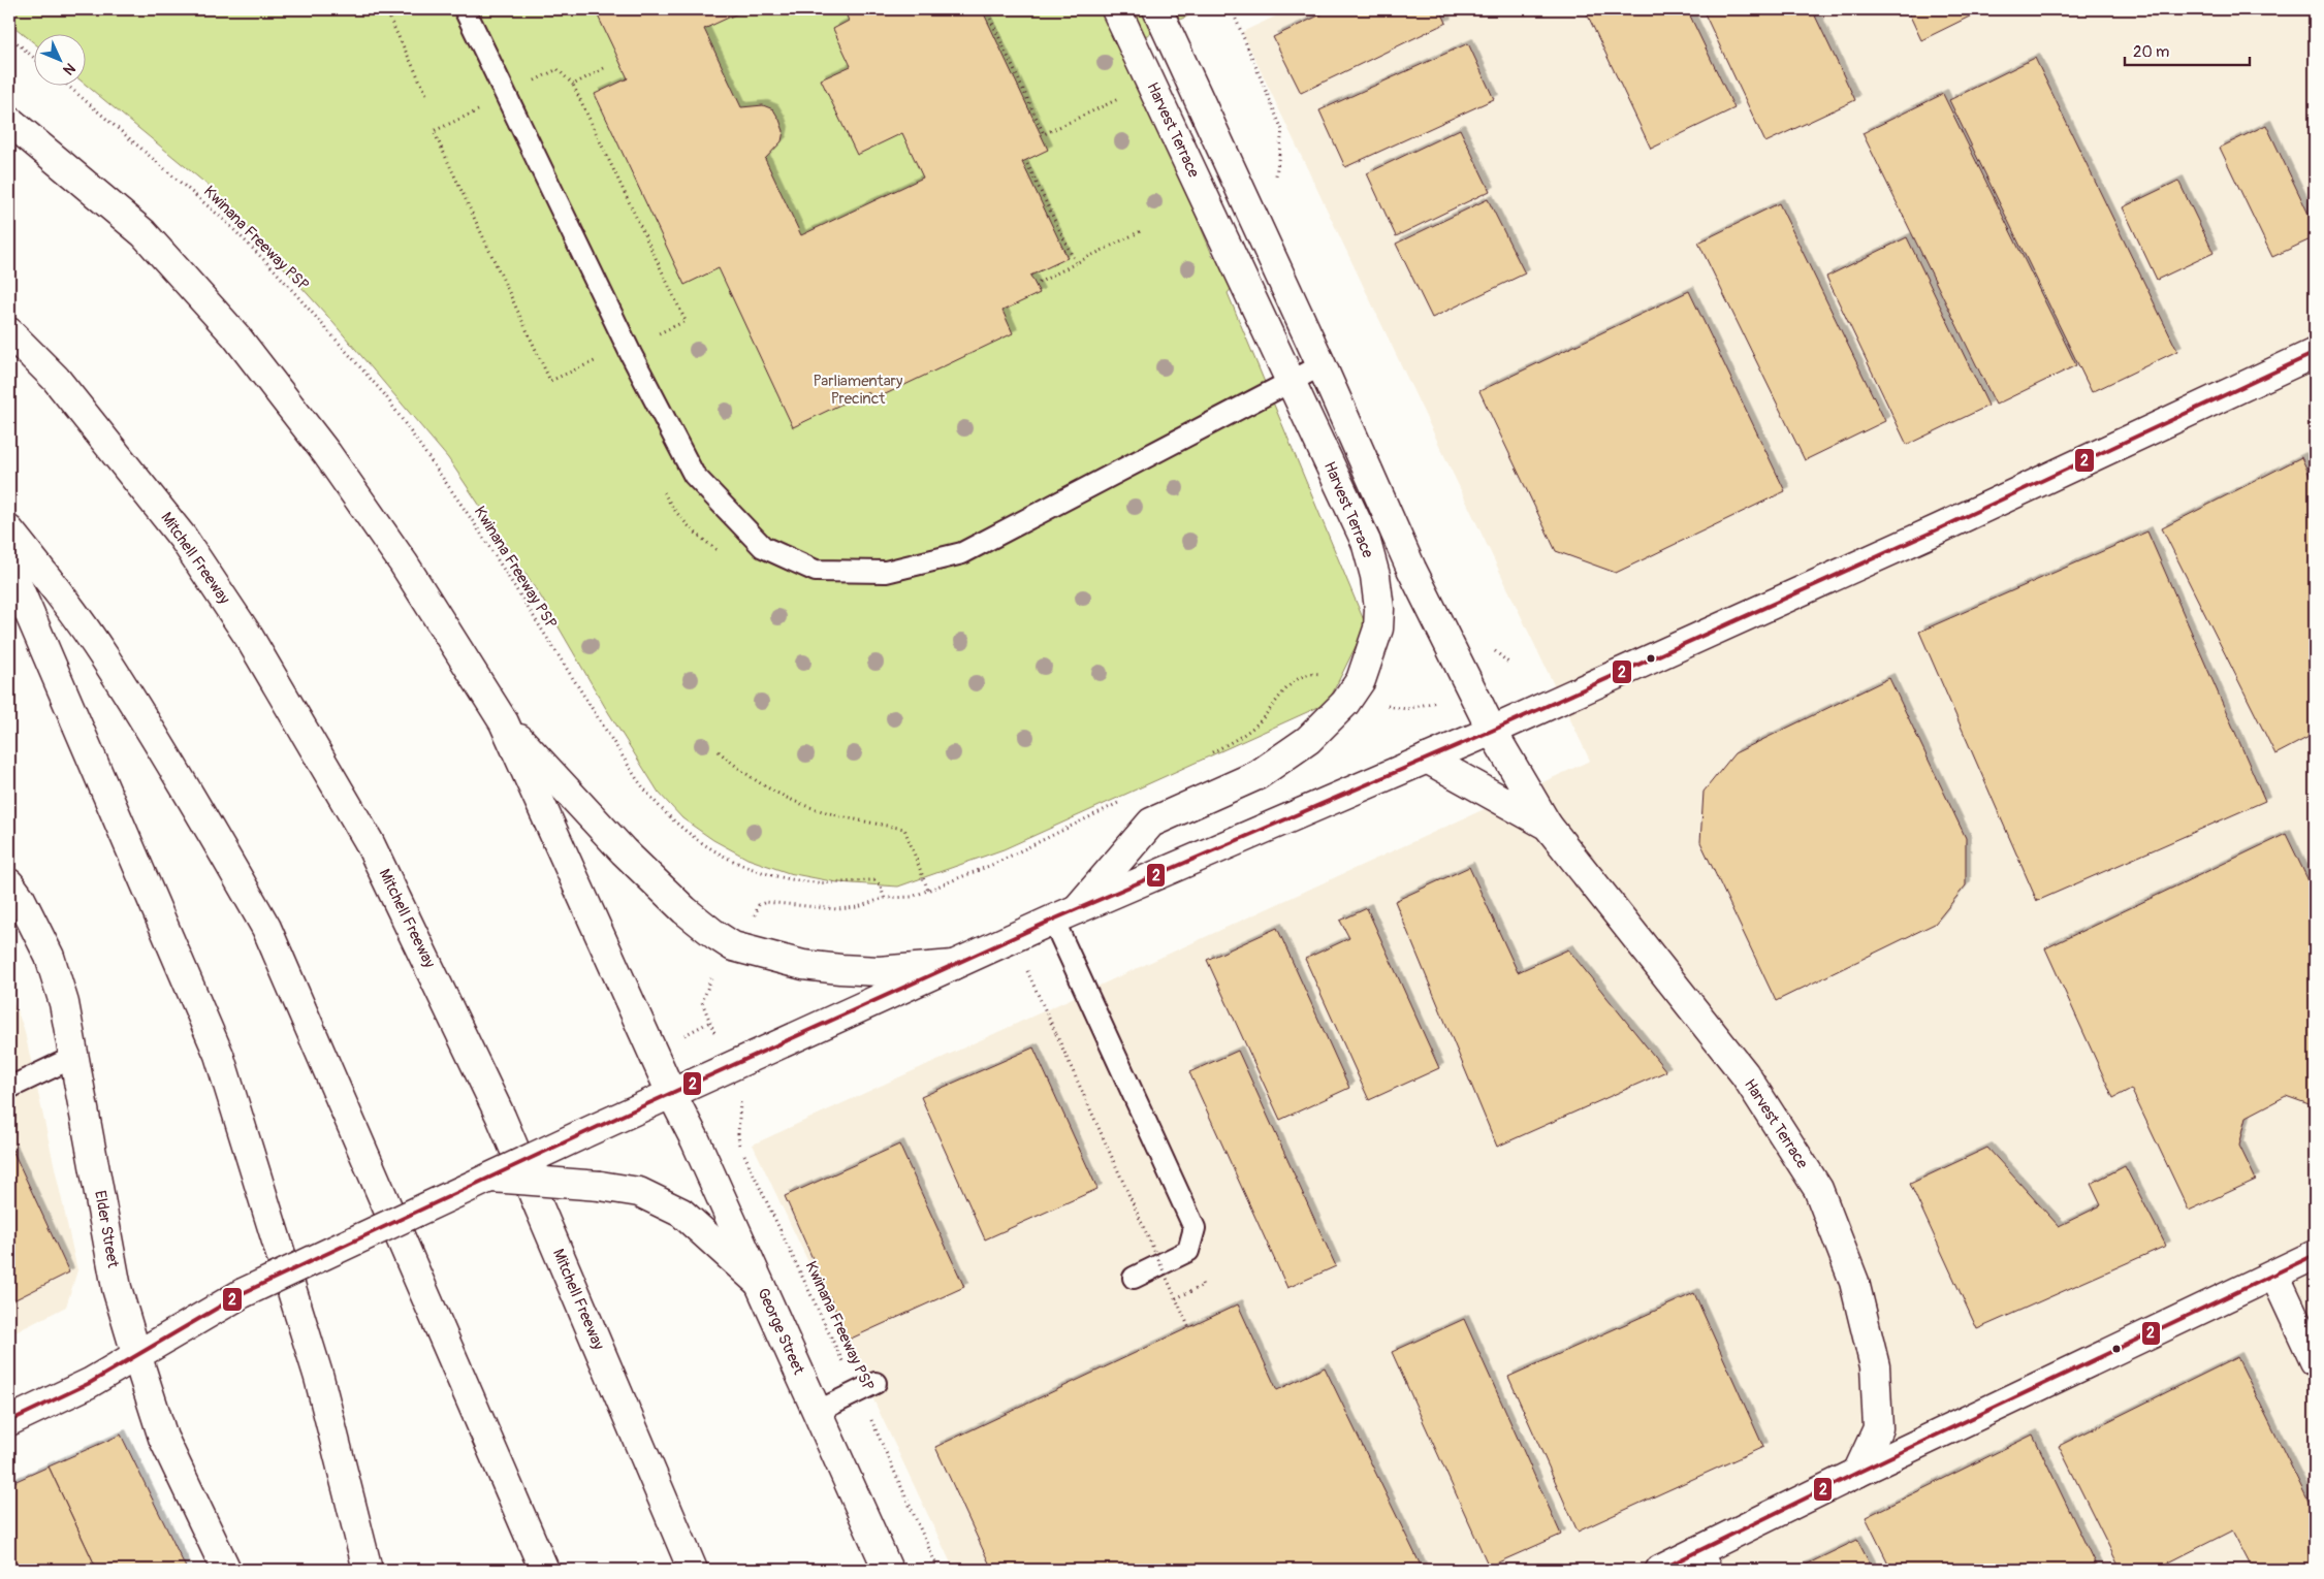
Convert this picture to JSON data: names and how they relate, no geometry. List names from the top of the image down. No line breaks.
{"streets":{"main road":["Harvest Terrace","Mitchell Freeway","Elder Street","George Street"],"path":["Kwinana Freeway PSP"]},"parks":["Parliamentary Precinct"],"lines":["transit line 2"],"scale_bar":"20 m","north":"bottom right"}
